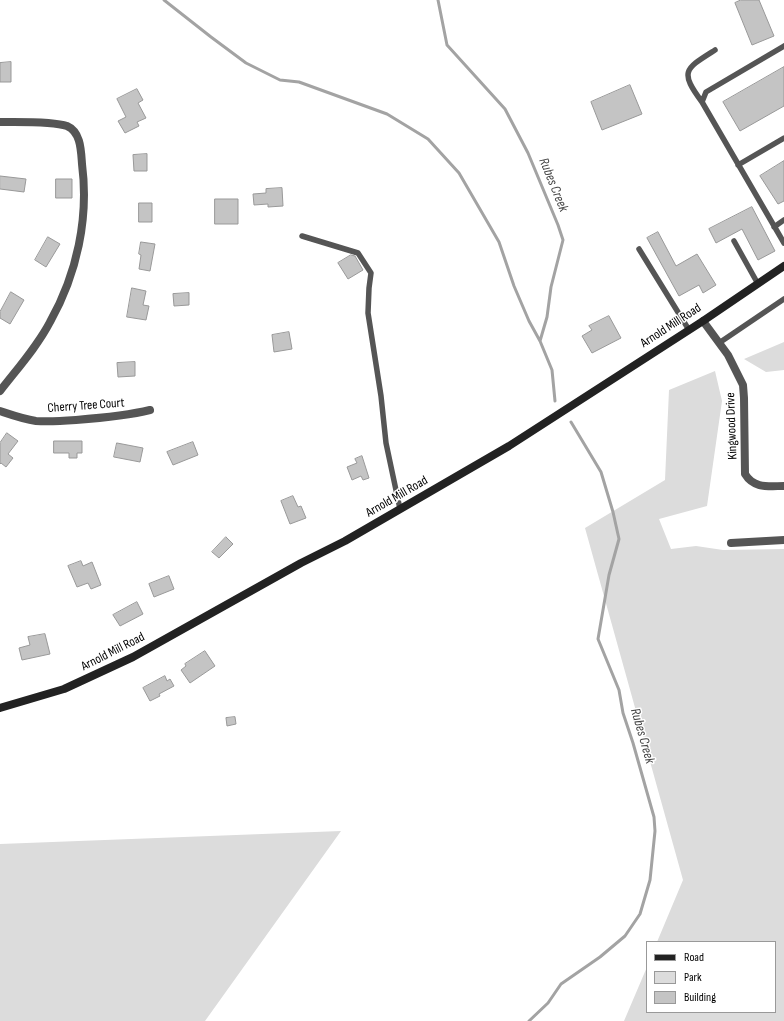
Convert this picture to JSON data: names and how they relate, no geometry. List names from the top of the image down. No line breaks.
{"streets":{"main road":["Arnold Mill Road"],"street":["Cherry Tree Court","Kingwood Drive"]},"crossings":[["Arnold Mill Road","Kingwood Drive"]],"water":["Rubes Creek"],"legend":["Road","Park","Building"]}
